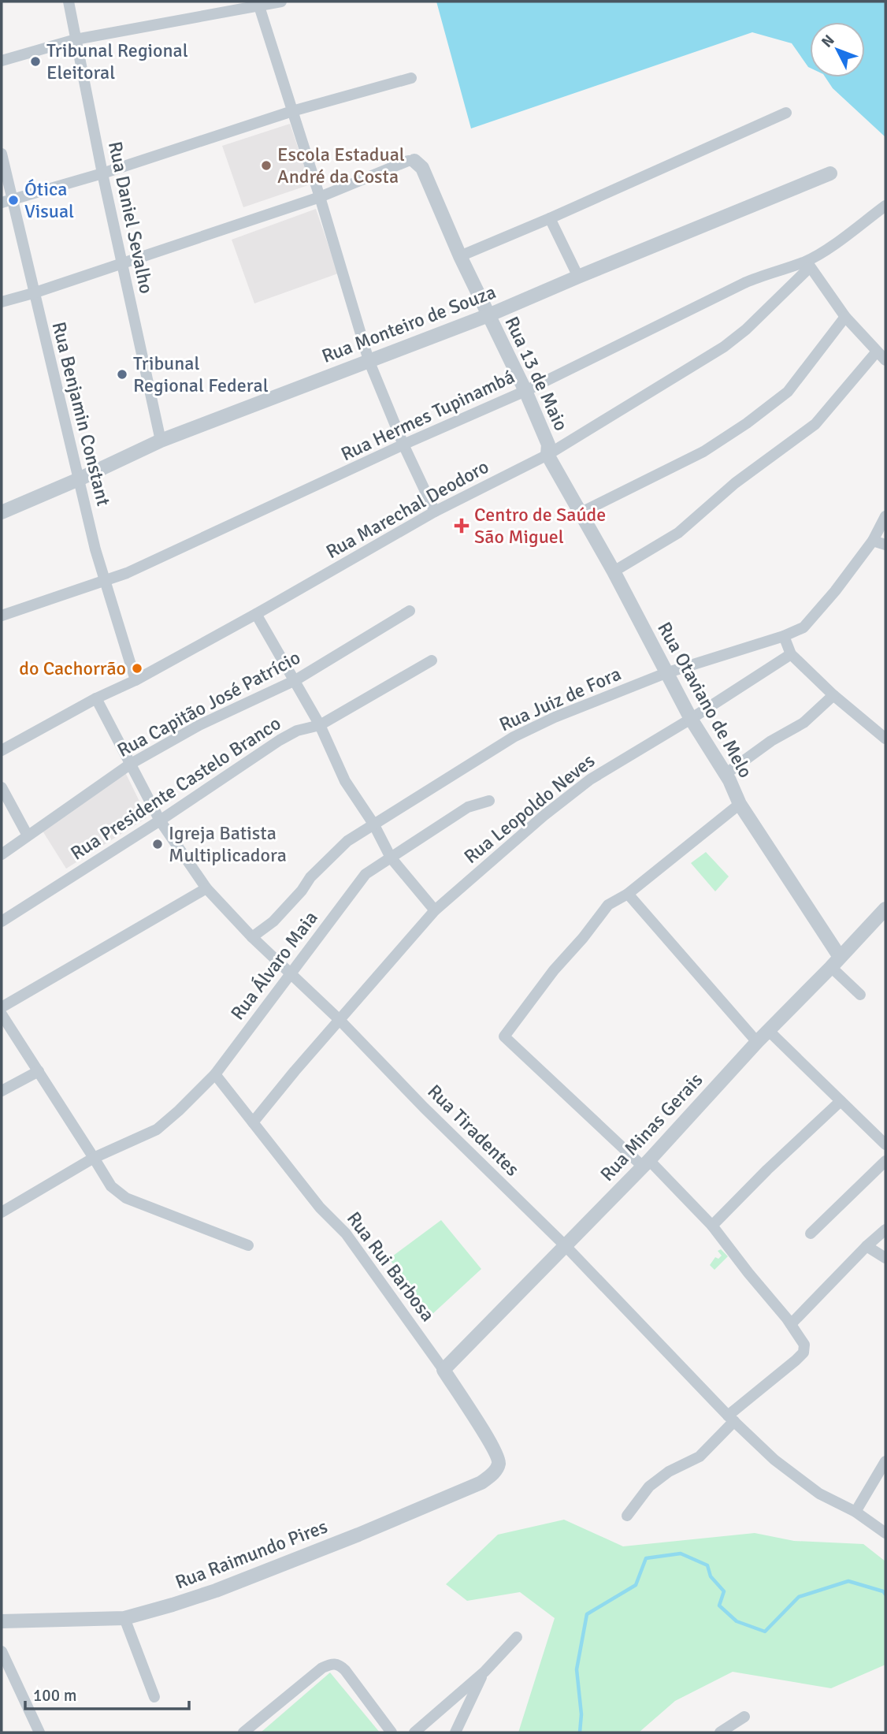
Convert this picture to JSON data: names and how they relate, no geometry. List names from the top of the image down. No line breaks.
{"streets":{"street":["Rua Daniel Sevalho","Rua Monteiro de Souza","Rua 13 de Maio","Rua Benjamin Constant","Rua Hermes Tupinambá","Rua Marechal Deodoro","Rua Juiz de Fora","Rua Otaviano de Melo","Rua Capitão José Patrício","Rua Presidente Castelo Branco","Rua Leopoldo Neves","Rua Álvaro Maia","Rua Minas Gerais","Rua Tiradentes","Rua Rui Barbosa","Rua Raimundo Pires"]},"crossings":[["Rua Daniel Sevalho","Rua Monteiro de Souza"],["Rua Monteiro de Souza","Rua 13 de Maio"],["Rua Monteiro de Souza","Rua Benjamin Constant"],["Rua 13 de Maio","Rua Hermes Tupinambá"],["Rua 13 de Maio","Rua Marechal Deodoro"],["Rua 13 de Maio","Rua Otaviano de Melo"],["Rua Benjamin Constant","Rua Hermes Tupinambá"],["Rua Benjamin Constant","Rua Marechal Deodoro"],["Rua Hermes Tupinambá","Rua Marechal Deodoro"],["Rua Marechal Deodoro","Rua Otaviano de Melo"],["Rua Marechal Deodoro","Rua Tiradentes"],["Rua Juiz de Fora","Rua Otaviano de Melo"],["Rua Juiz de Fora","Rua Tiradentes"],["Rua Otaviano de Melo","Rua Leopoldo Neves"],["Rua Otaviano de Melo","Rua Minas Gerais"],["Rua Capitão José Patrício","Rua Tiradentes"],["Rua Presidente Castelo Branco","Rua Tiradentes"],["Rua Leopoldo Neves","Rua Tiradentes"],["Rua Leopoldo Neves","Rua Rui Barbosa"],["Rua Álvaro Maia","Rua Tiradentes"],["Rua Álvaro Maia","Rua Rui Barbosa"],["Rua Minas Gerais","Rua Tiradentes"],["Rua Minas Gerais","Rua Rui Barbosa"],["Rua Rui Barbosa","Rua Raimundo Pires"]],"places":{"other":["Tribunal Regional Eleitoral","Escola Estadual André da Costa","Ótica Visual","Tribunal Regional Federal","do Cachorrão","Igreja Batista Multiplicadora"],"health":["Centro de Saúde São Miguel"]},"scale_bar":"100 m","north":"top left"}
